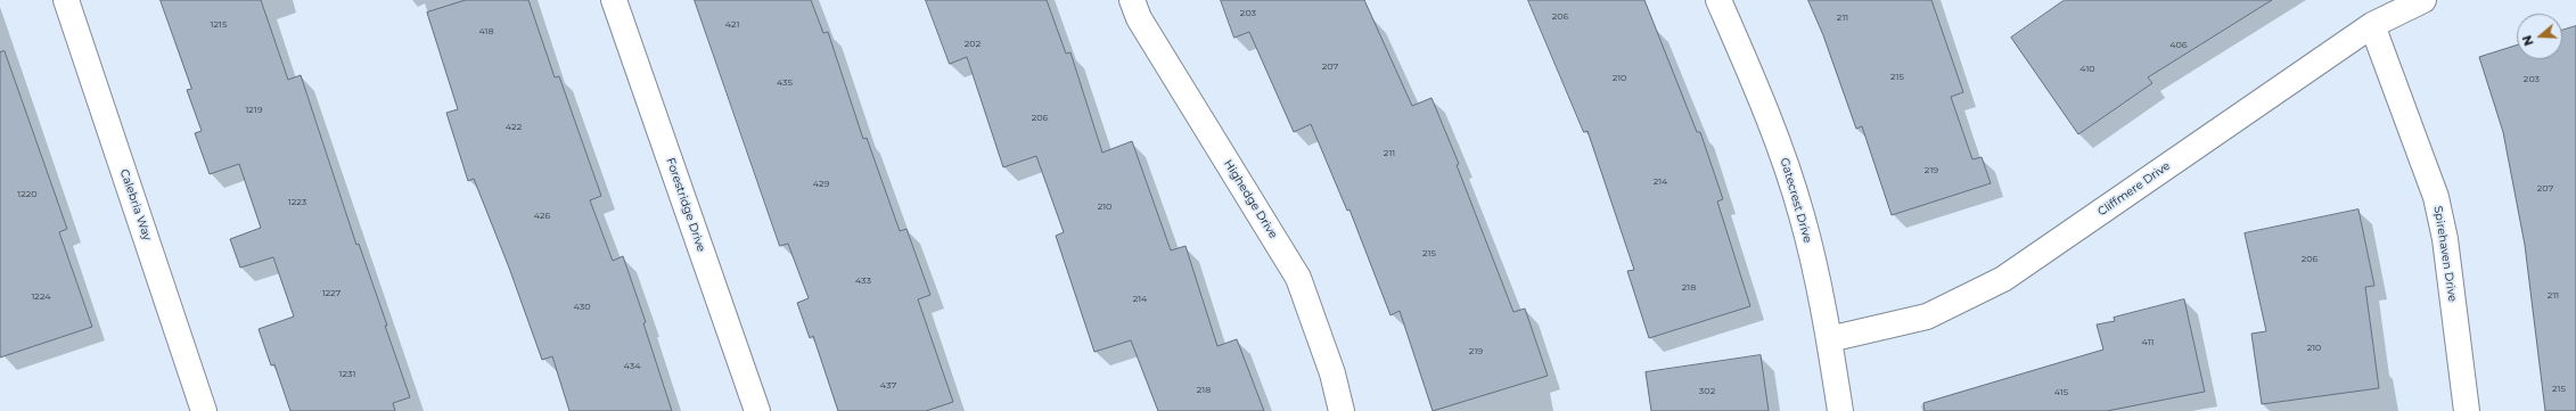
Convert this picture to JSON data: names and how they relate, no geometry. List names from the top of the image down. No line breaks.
{"streets":{"street":["Cliffmere Drive","Highedge Drive","Gatecrest Drive","Calebria Way","Forestridge Drive","Spirehaven Drive"]},"crossings":[["Cliffmere Drive","Gatecrest Drive"],["Cliffmere Drive","Spirehaven Drive"]],"house_numbers":["203","206","211","1215","421","418","202","406","207","410","215","210","203","435","1219","206","422","211","219","214","429","207","1220","1223","210","426","215","206","433","218","1227","211","1224","214","430","411","210","219","434","1231","437","215","218","302","415"],"north":"left"}
